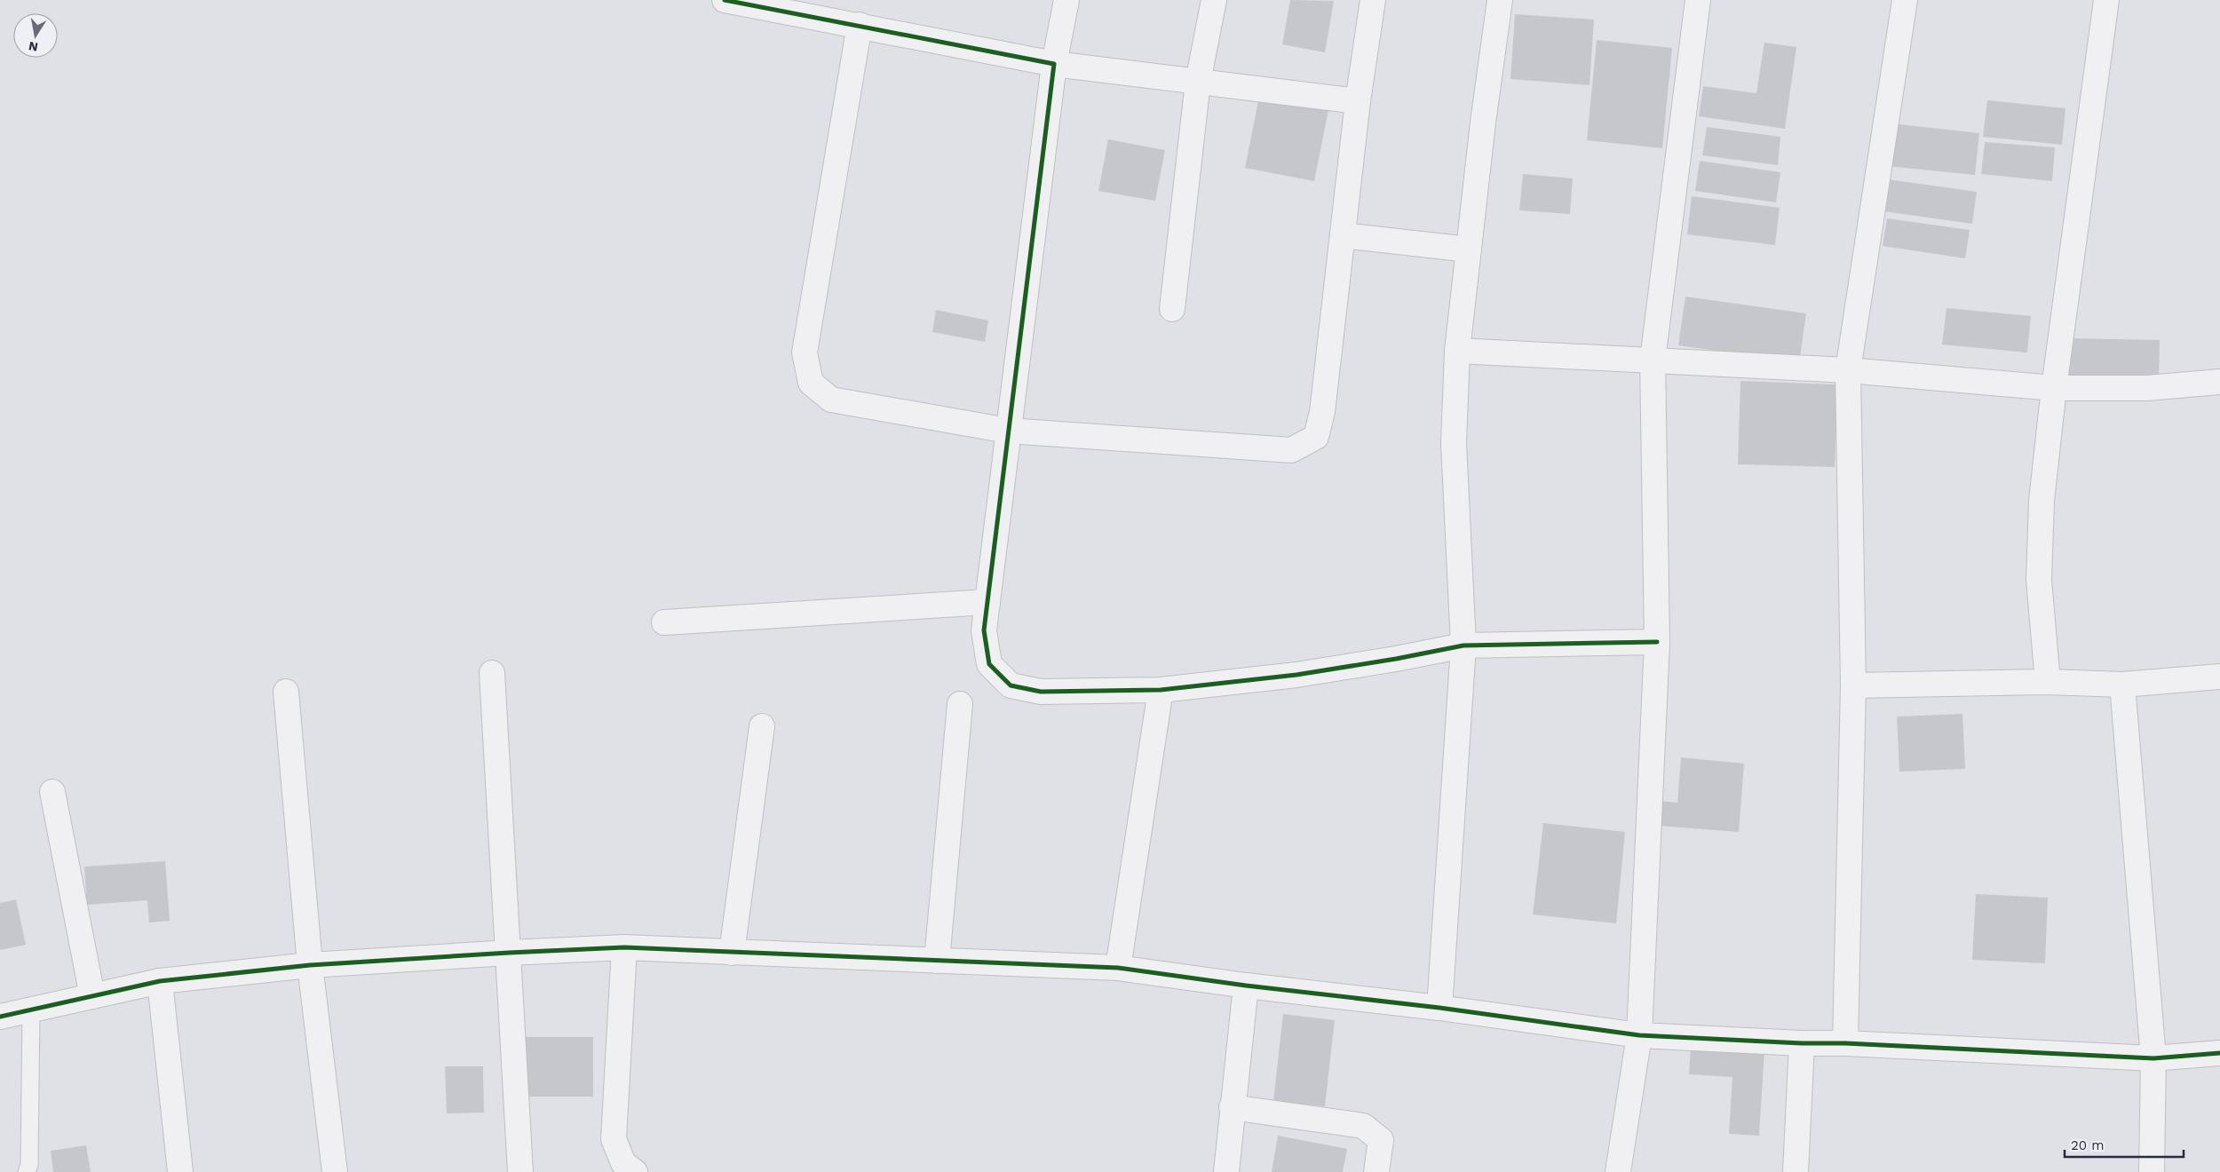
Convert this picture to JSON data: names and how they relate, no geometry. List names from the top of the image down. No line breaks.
{"scale_bar":"20 m","north":"bottom"}
